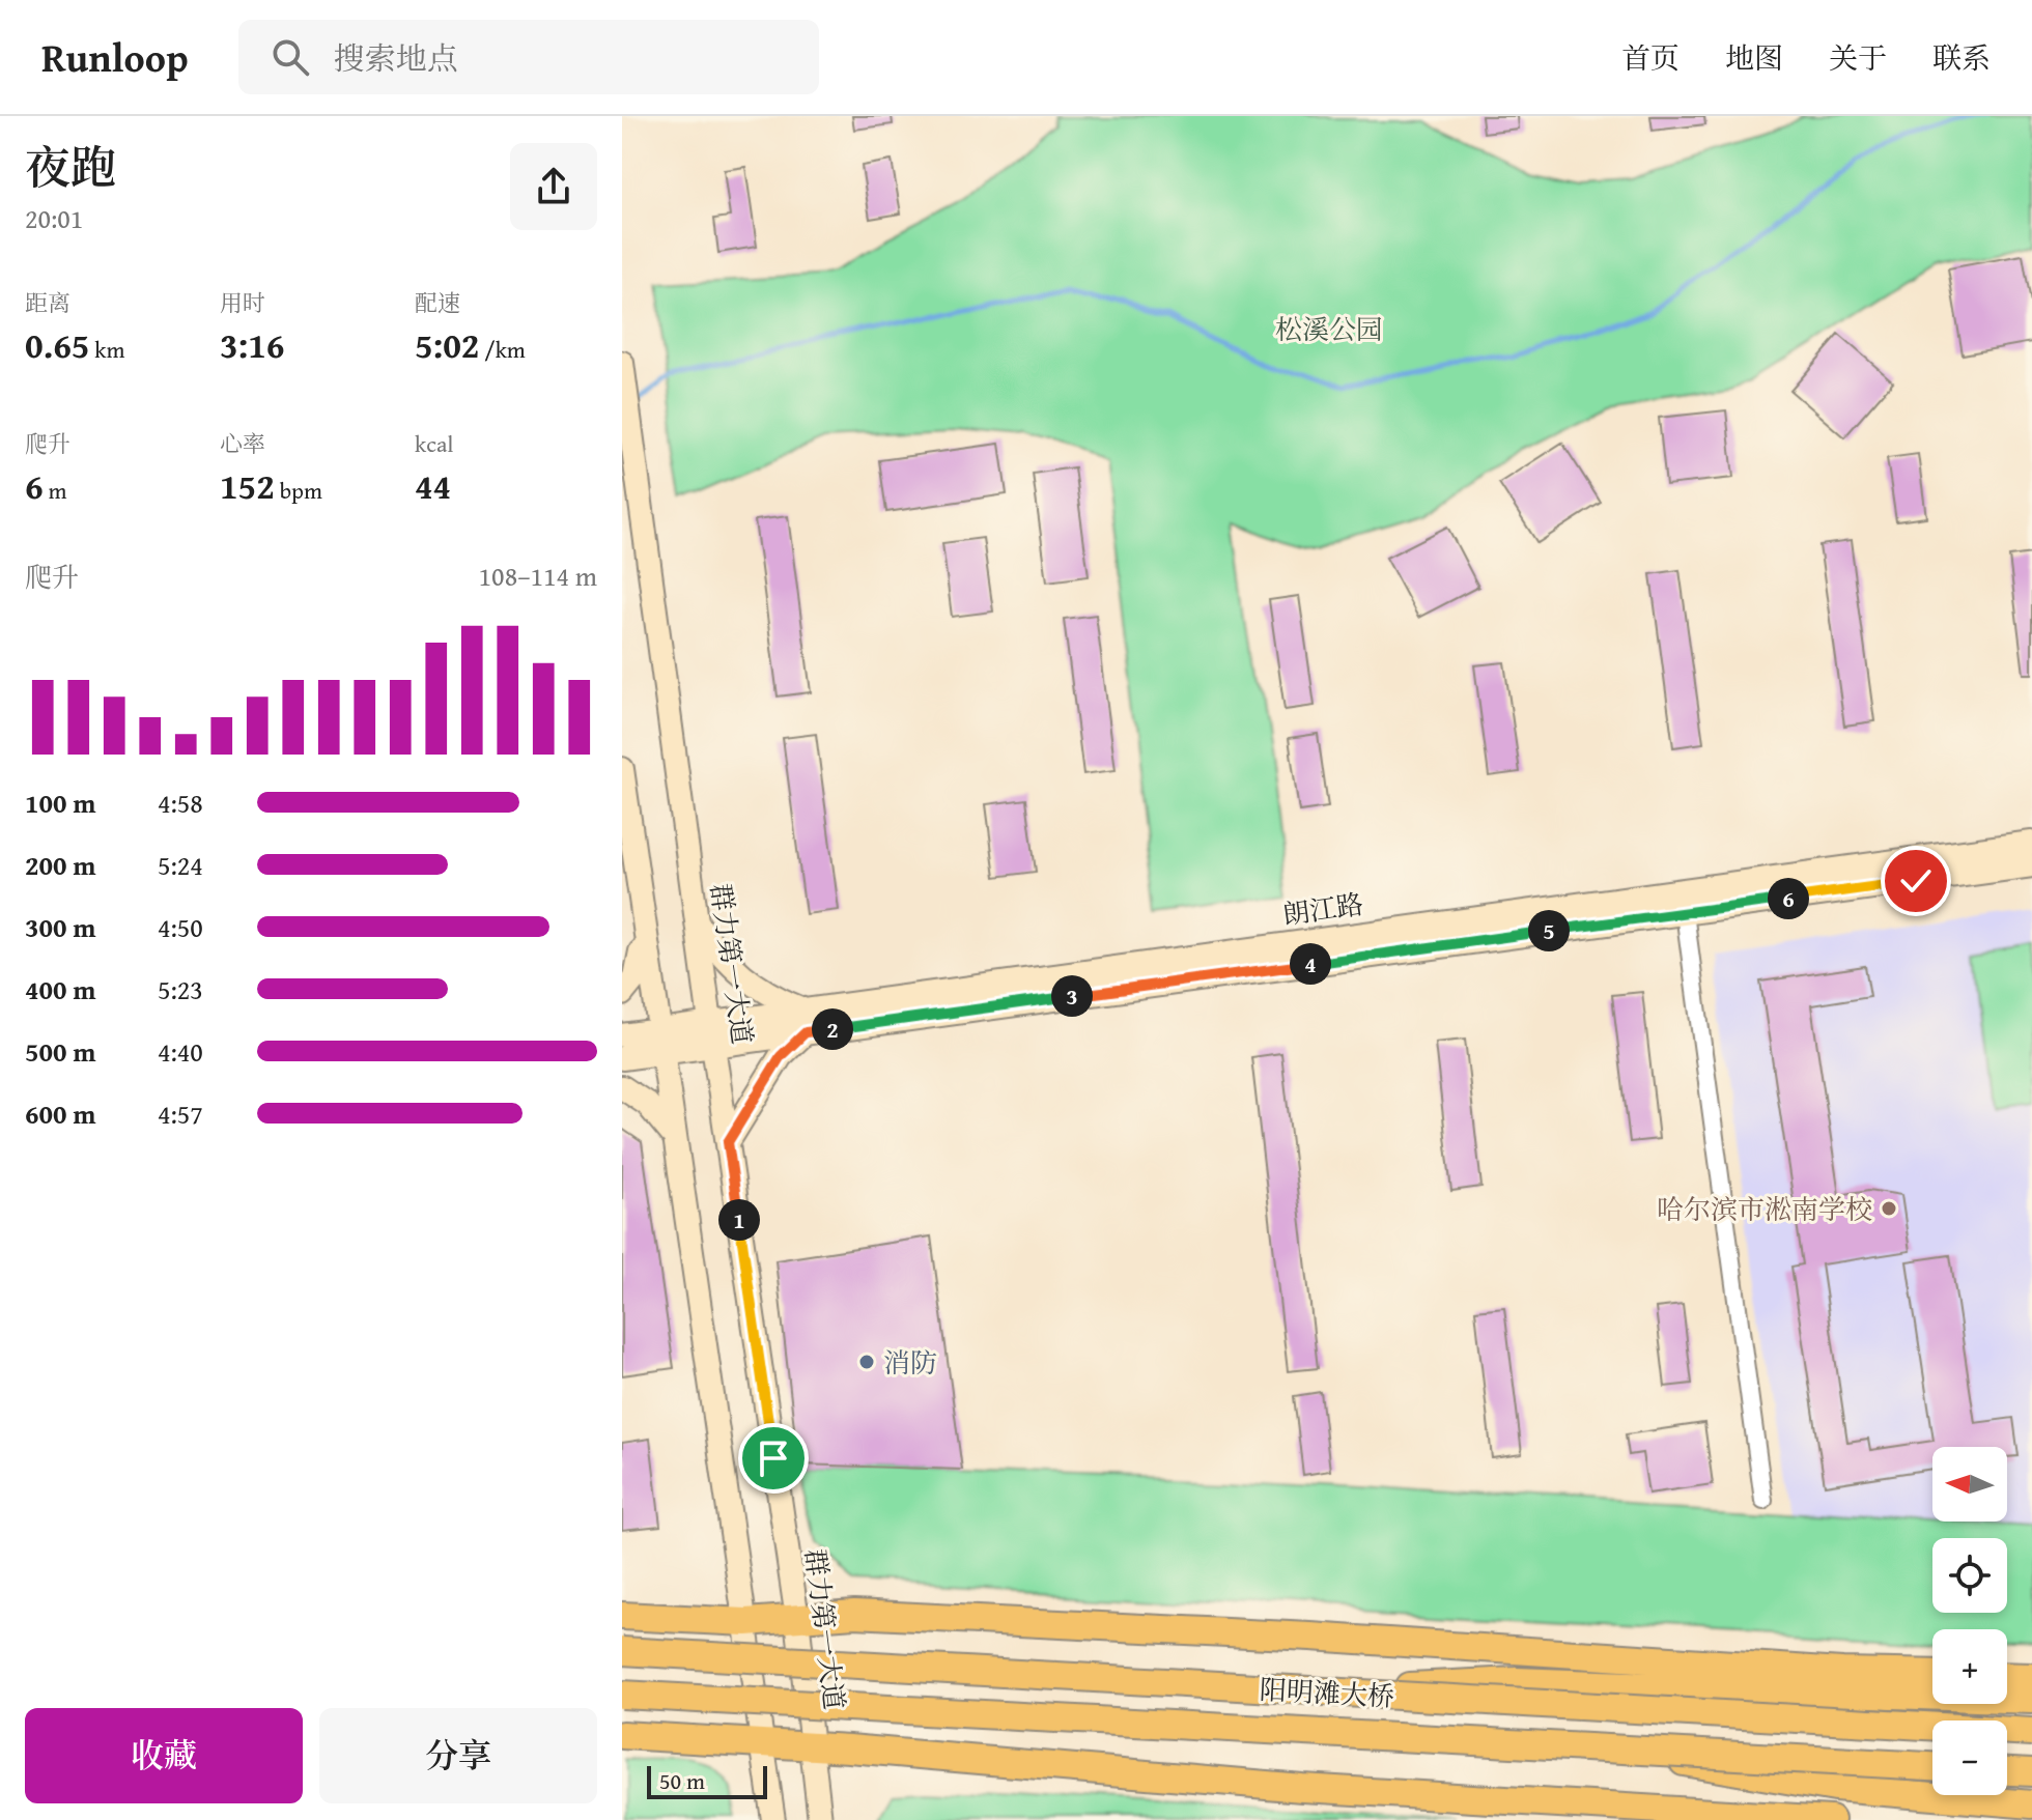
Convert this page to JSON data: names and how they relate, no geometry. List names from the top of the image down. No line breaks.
{"streets":{"highway":["阳明滩大桥"],"main road":["朗江路","群力第一大道"]},"crossings":[["朗江路","群力第一大道"]],"parks":["松溪公园"],"places":["哈尔滨市淞南学校","消防"],"scale_bar":"50 m","north":"left","page":{"header":"Runloop","search":"搜索地点","nav":["首页","地图","关于","联系"],"heading":["夜跑","20:01"],"stats":[["距离","0.65 km"],["用时","3:16"],["配速","5:02 /km"],["爬升","6 m"],["心率","152 bpm"],["kcal","44"]],"chart":["爬升","108–114 m"],"list":[{"name":"100 m","note":"4:58"},{"name":"200 m","note":"5:24"},{"name":"300 m","note":"4:50"},{"name":"400 m","note":"5:23"},{"name":"500 m","note":"4:40"},{"name":"600 m","note":"4:57"}],"pins":["6","5","4","3","2","1"],"map_buttons":["+","−"],"buttons":["收藏","分享"],"scale":"50 m"}}
